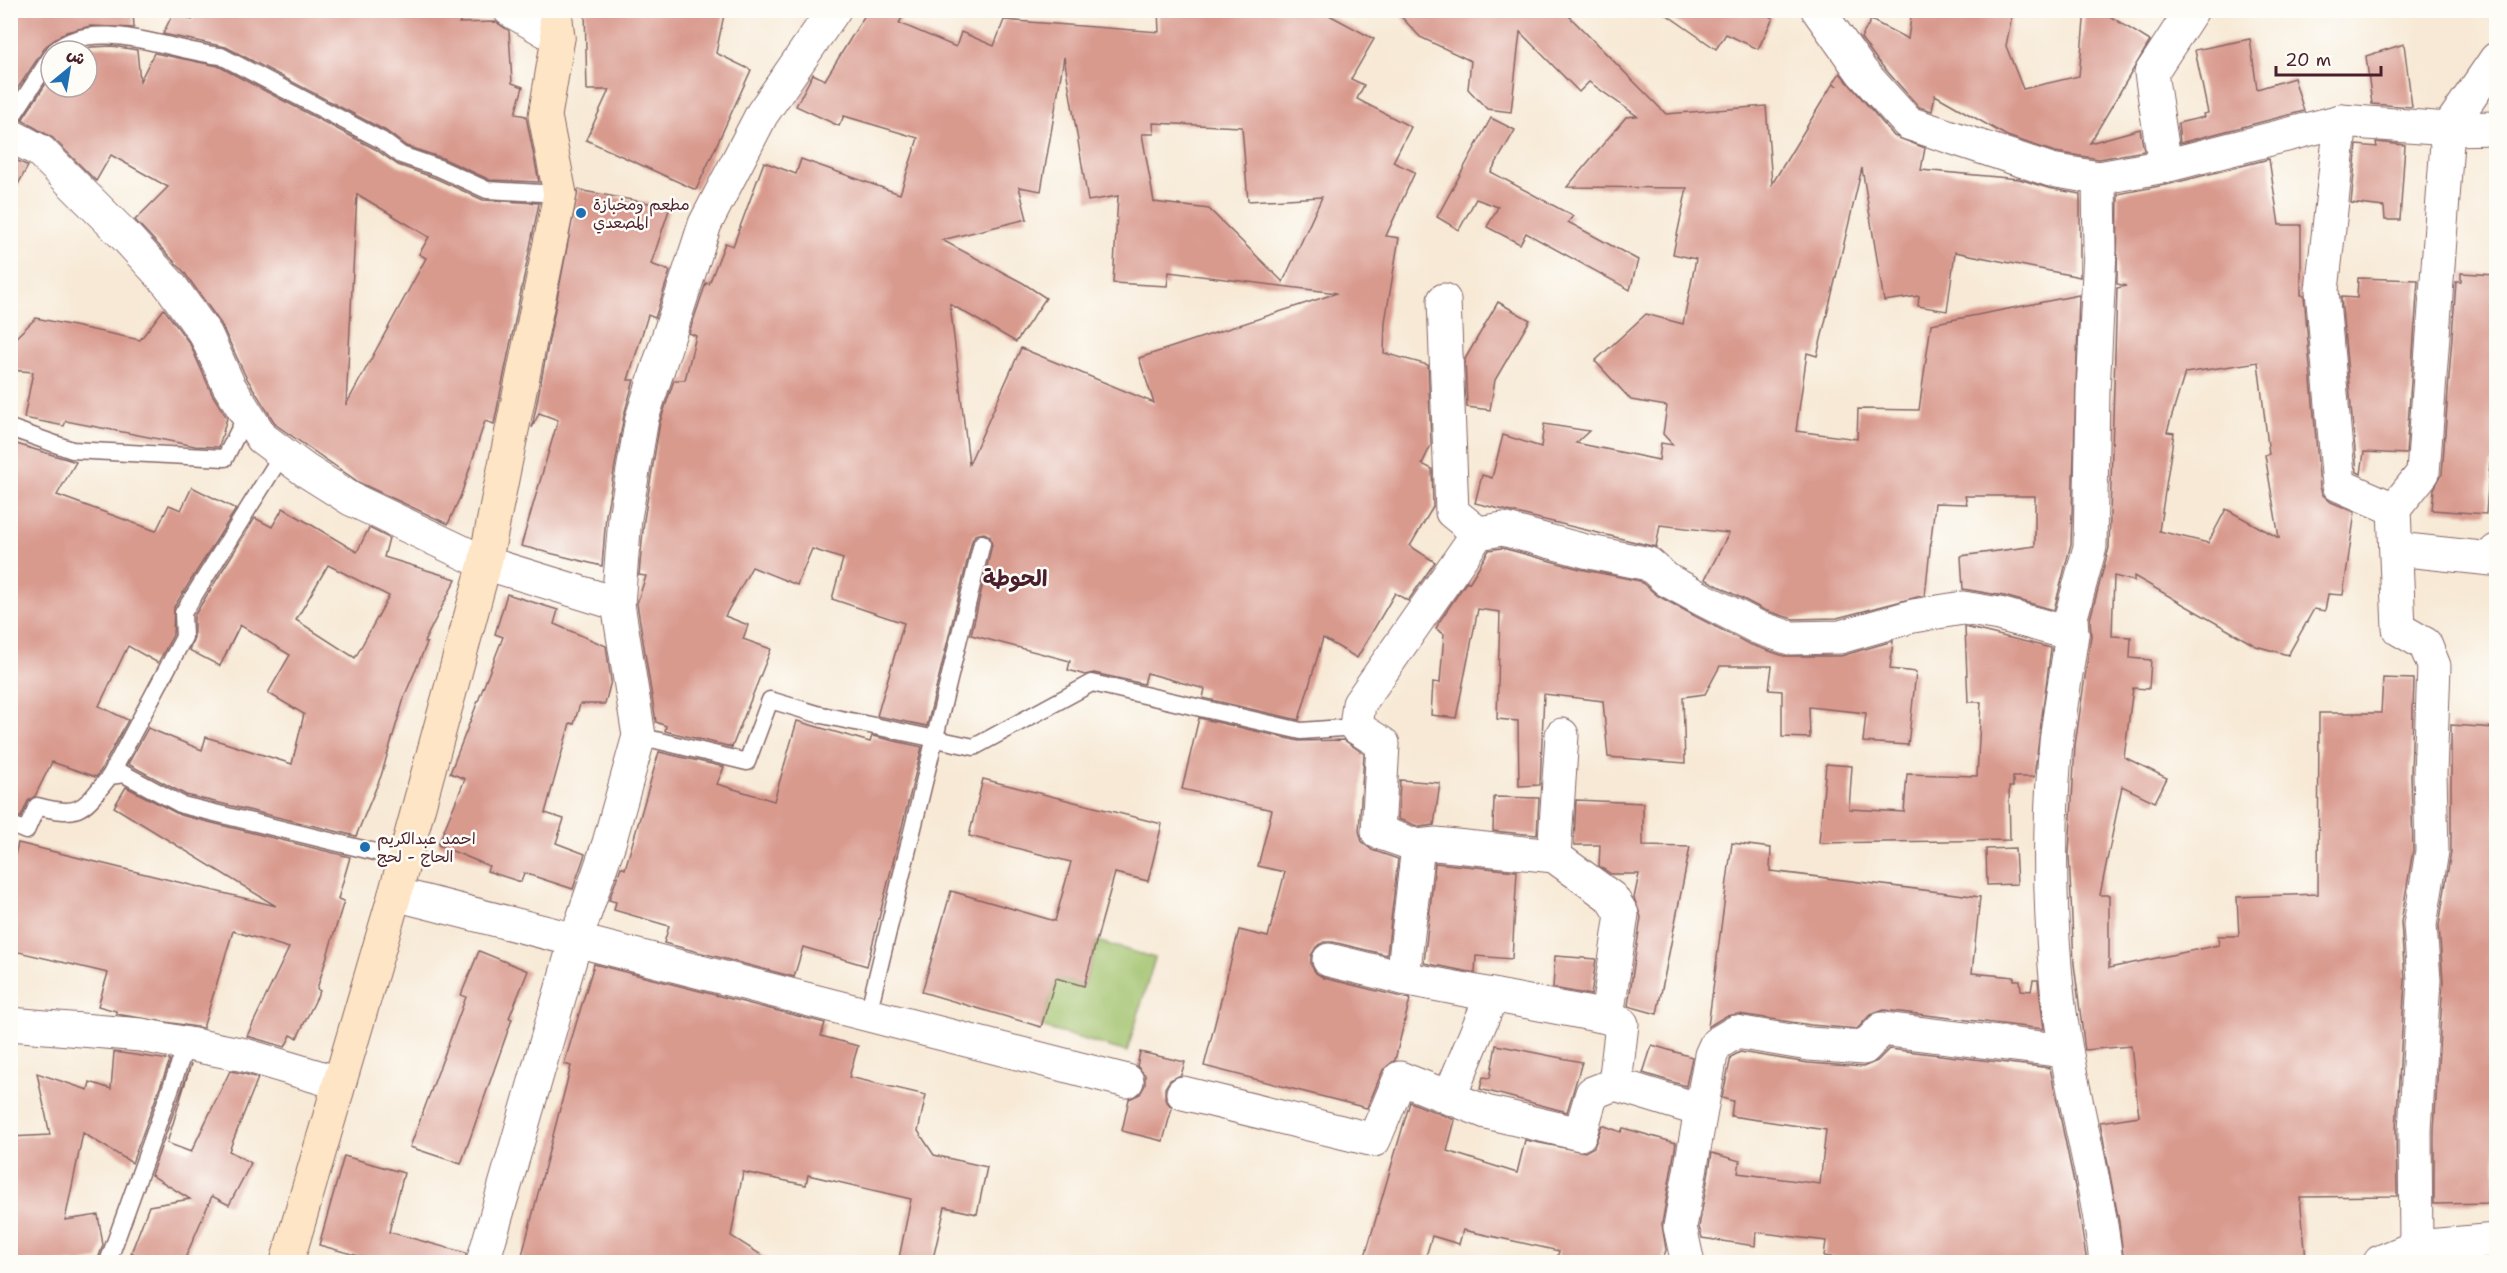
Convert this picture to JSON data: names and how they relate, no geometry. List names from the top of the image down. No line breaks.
{"districts":["الحوطة"],"places":["مطعم ومخبازة المصعدي","احمد عبدالكريم الحاج - لحج"],"scale_bar":"20 m","north":"top right"}
